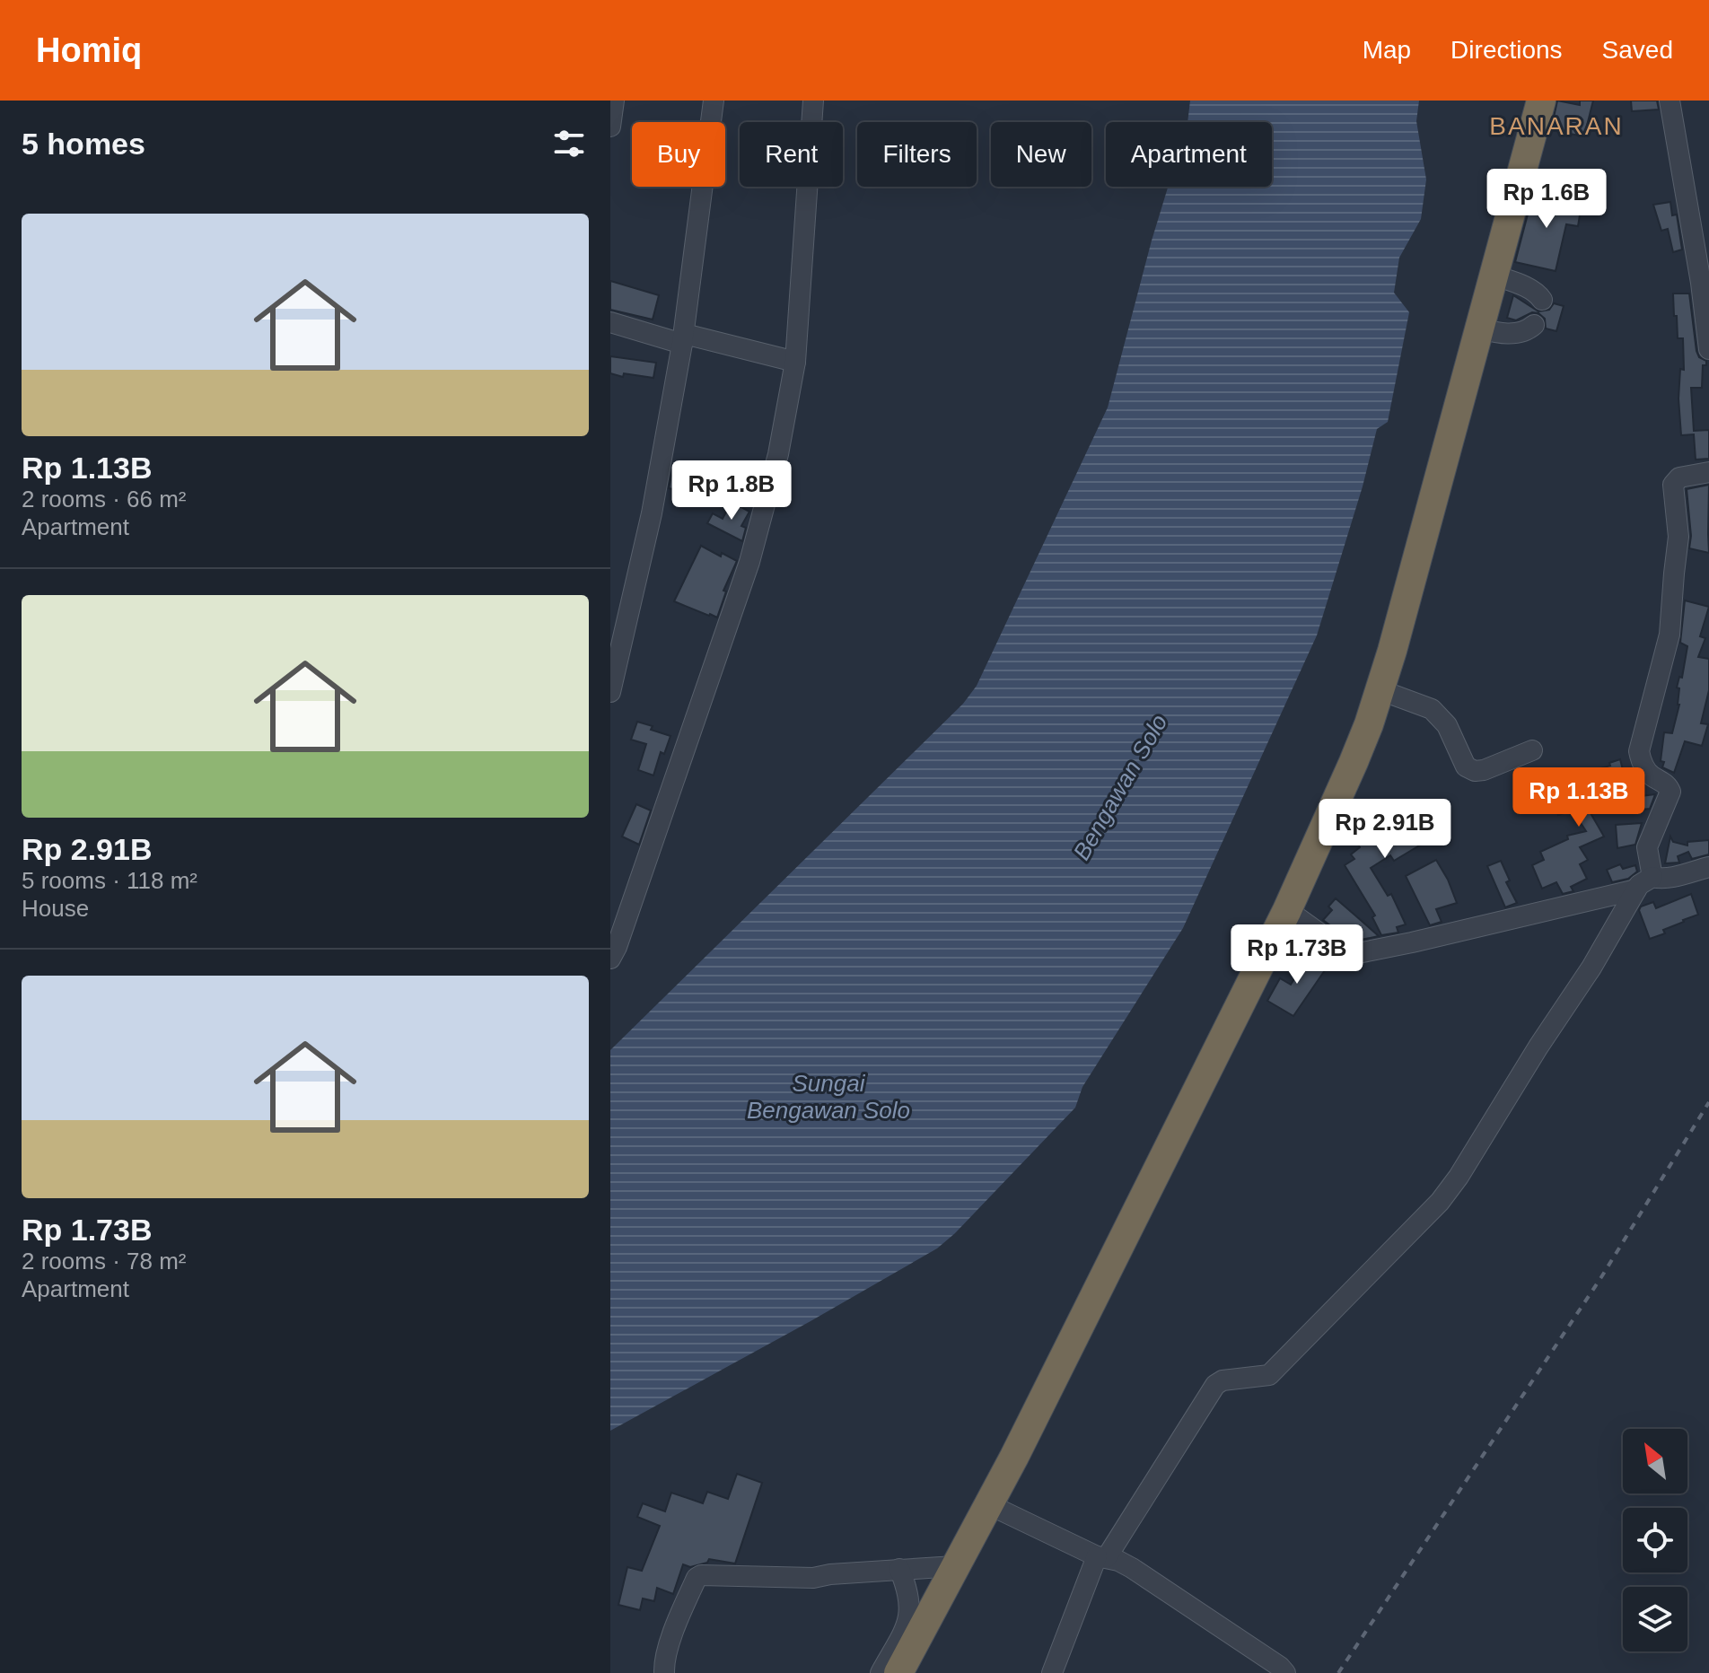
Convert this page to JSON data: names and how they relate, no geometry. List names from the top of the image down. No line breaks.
{"districts":["BANARAN"],"water":["Bengawan Solo","Sungai Bengawan Solo"],"north":"top left","page":{"header":"Homiq","nav":["Map","Directions","Saved"],"heading":"5 homes","chip":["Buy","Rent","Filters","New","Apartment"],"price":["Rp 1.6B","Rp 1.8B","Rp 1.13B","Rp 2.91B","Rp 1.73B"],"list":[{"name":"Rp 1.13B","note":"2 rooms · 66 m² · Apartment"},{"name":"Rp 2.91B","note":"5 rooms · 118 m² · House"},{"name":"Rp 1.73B","note":"2 rooms · 78 m² · Apartment"}]}}
